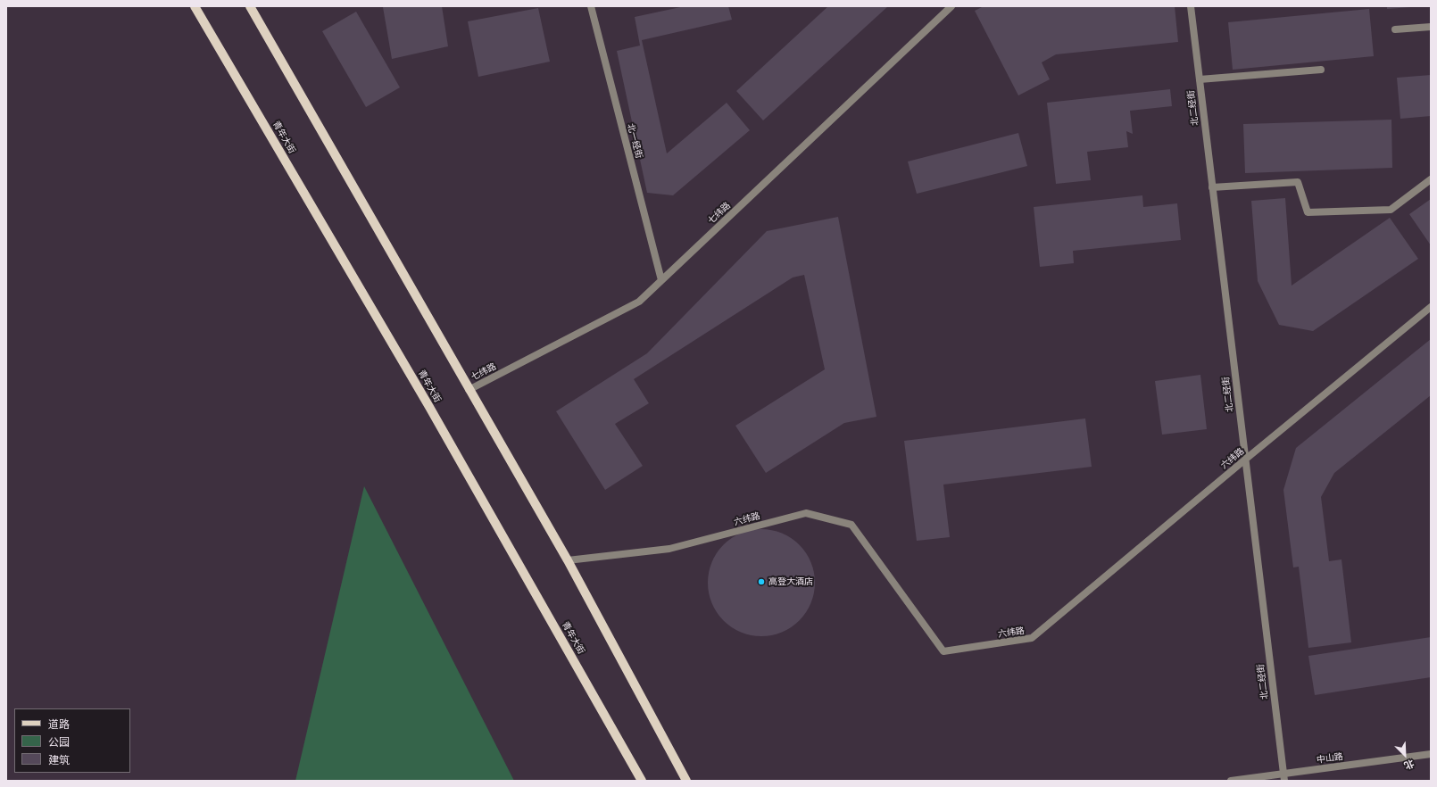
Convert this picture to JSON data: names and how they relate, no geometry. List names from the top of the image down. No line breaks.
{"streets":{"main road":["青年大街"],"street":["北二经街","北一经街","七纬路","六纬路","中山路"]},"crossings":[["北二经街","六纬路"],["北二经街","中山路"],["北一经街","七纬路"]],"places":["高登大酒店"],"legend":["道路","公园","建筑"],"north":"bottom right"}
